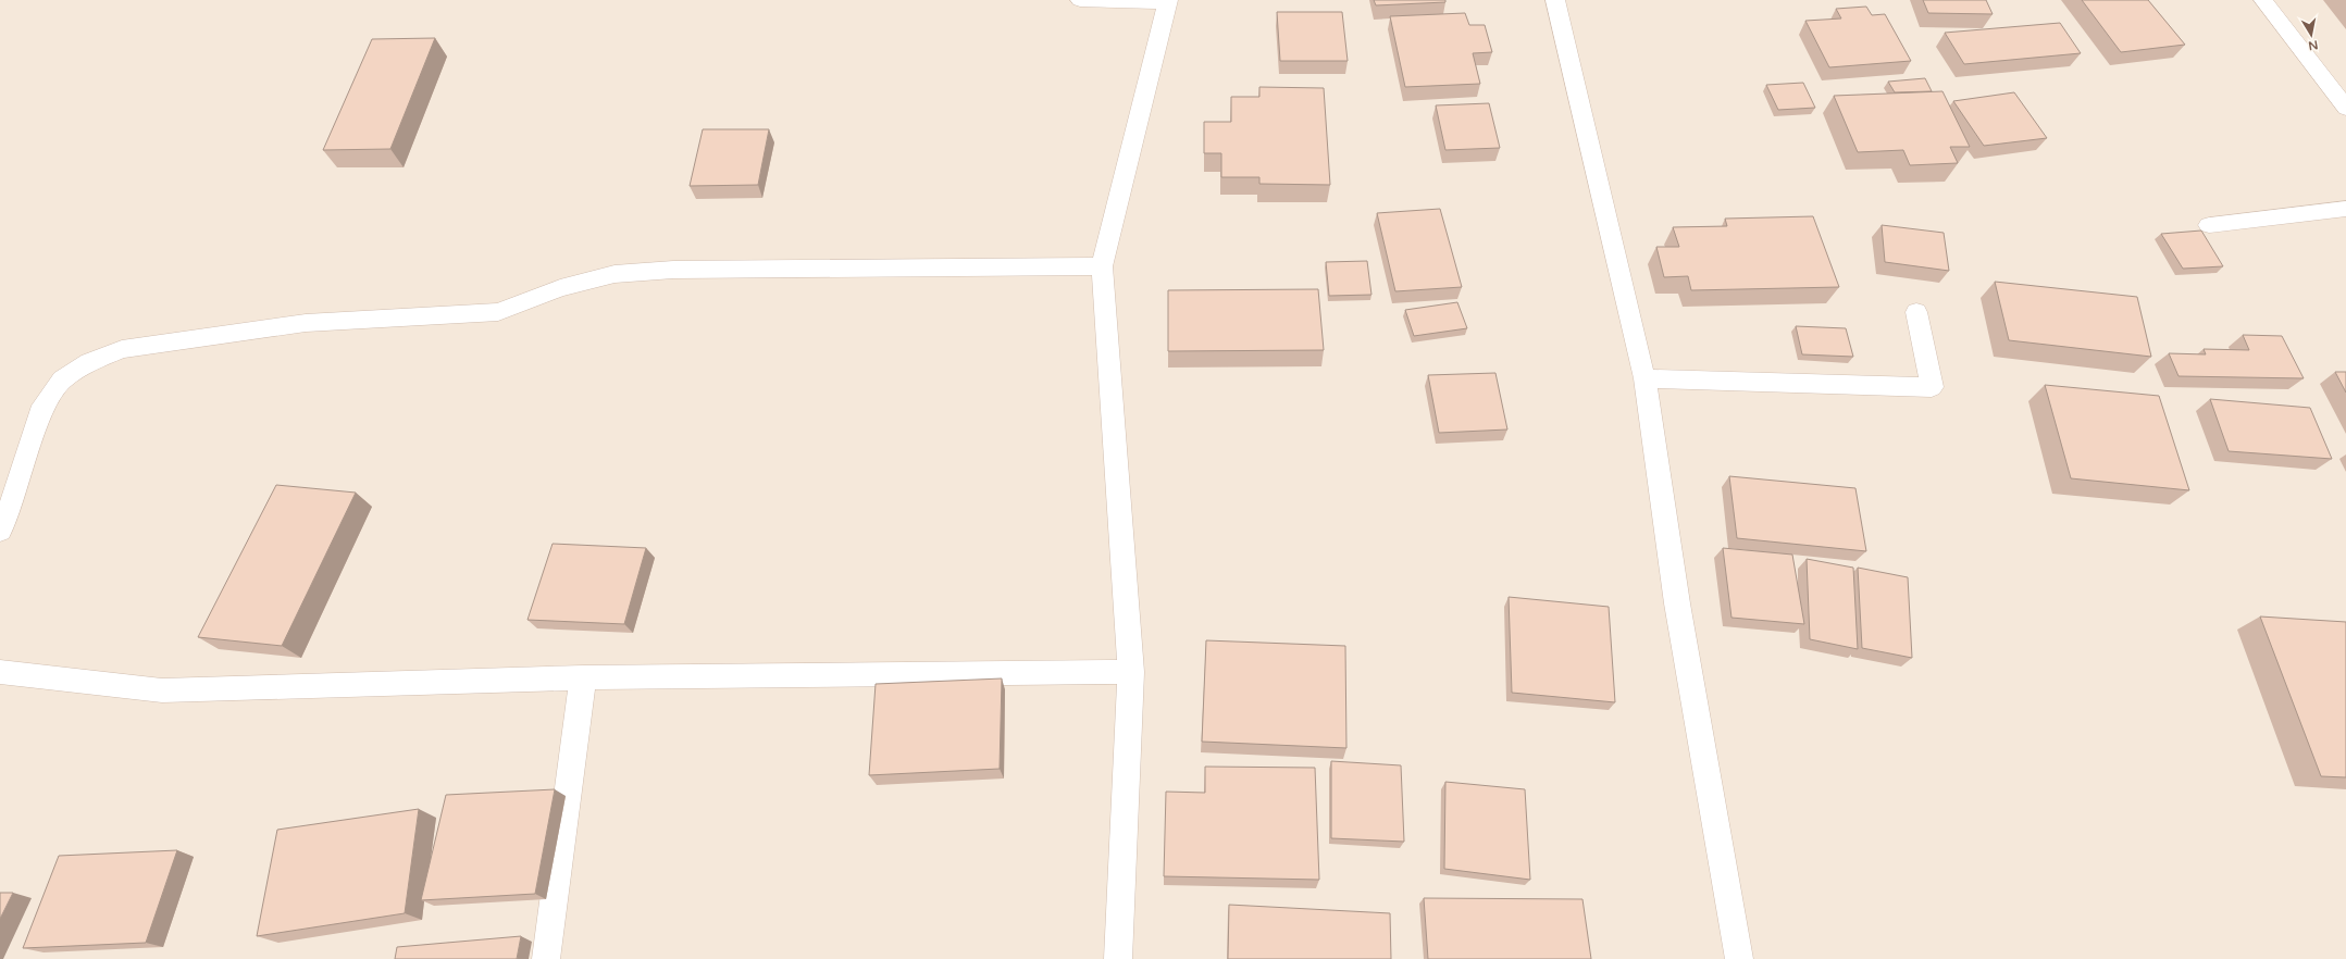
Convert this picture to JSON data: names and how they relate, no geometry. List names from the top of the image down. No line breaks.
{"north":"bottom"}
